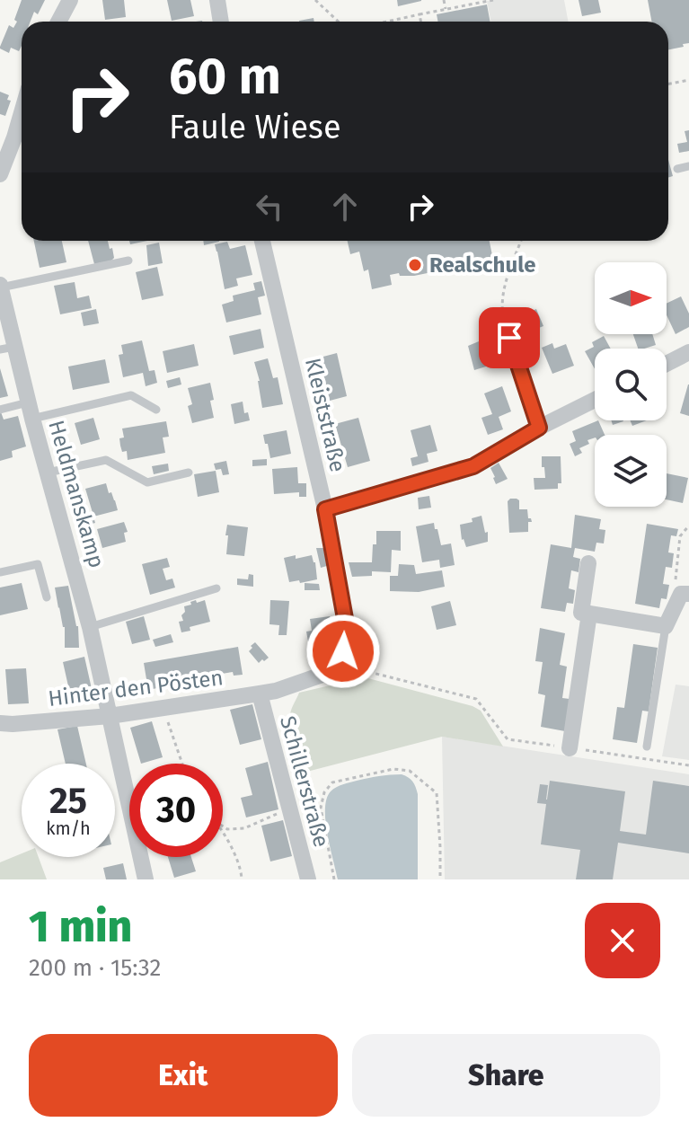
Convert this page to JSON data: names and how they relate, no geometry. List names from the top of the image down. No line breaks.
{"streets":{"street":["Kleiststraße","Heldmanskamp","Hinter den Pösten","Schillerstraße"]},"crossings":[["Heldmanskamp","Hinter den Pösten"],["Hinter den Pösten","Schillerstraße"]],"places":["Realschule"],"north":"right","page":{"turn":["60 m","Faule Wiese"],"speed":"25 km/h","limit":"30","heading":["1 min","200 m · 15:32"],"buttons":["Exit","Share"]}}
